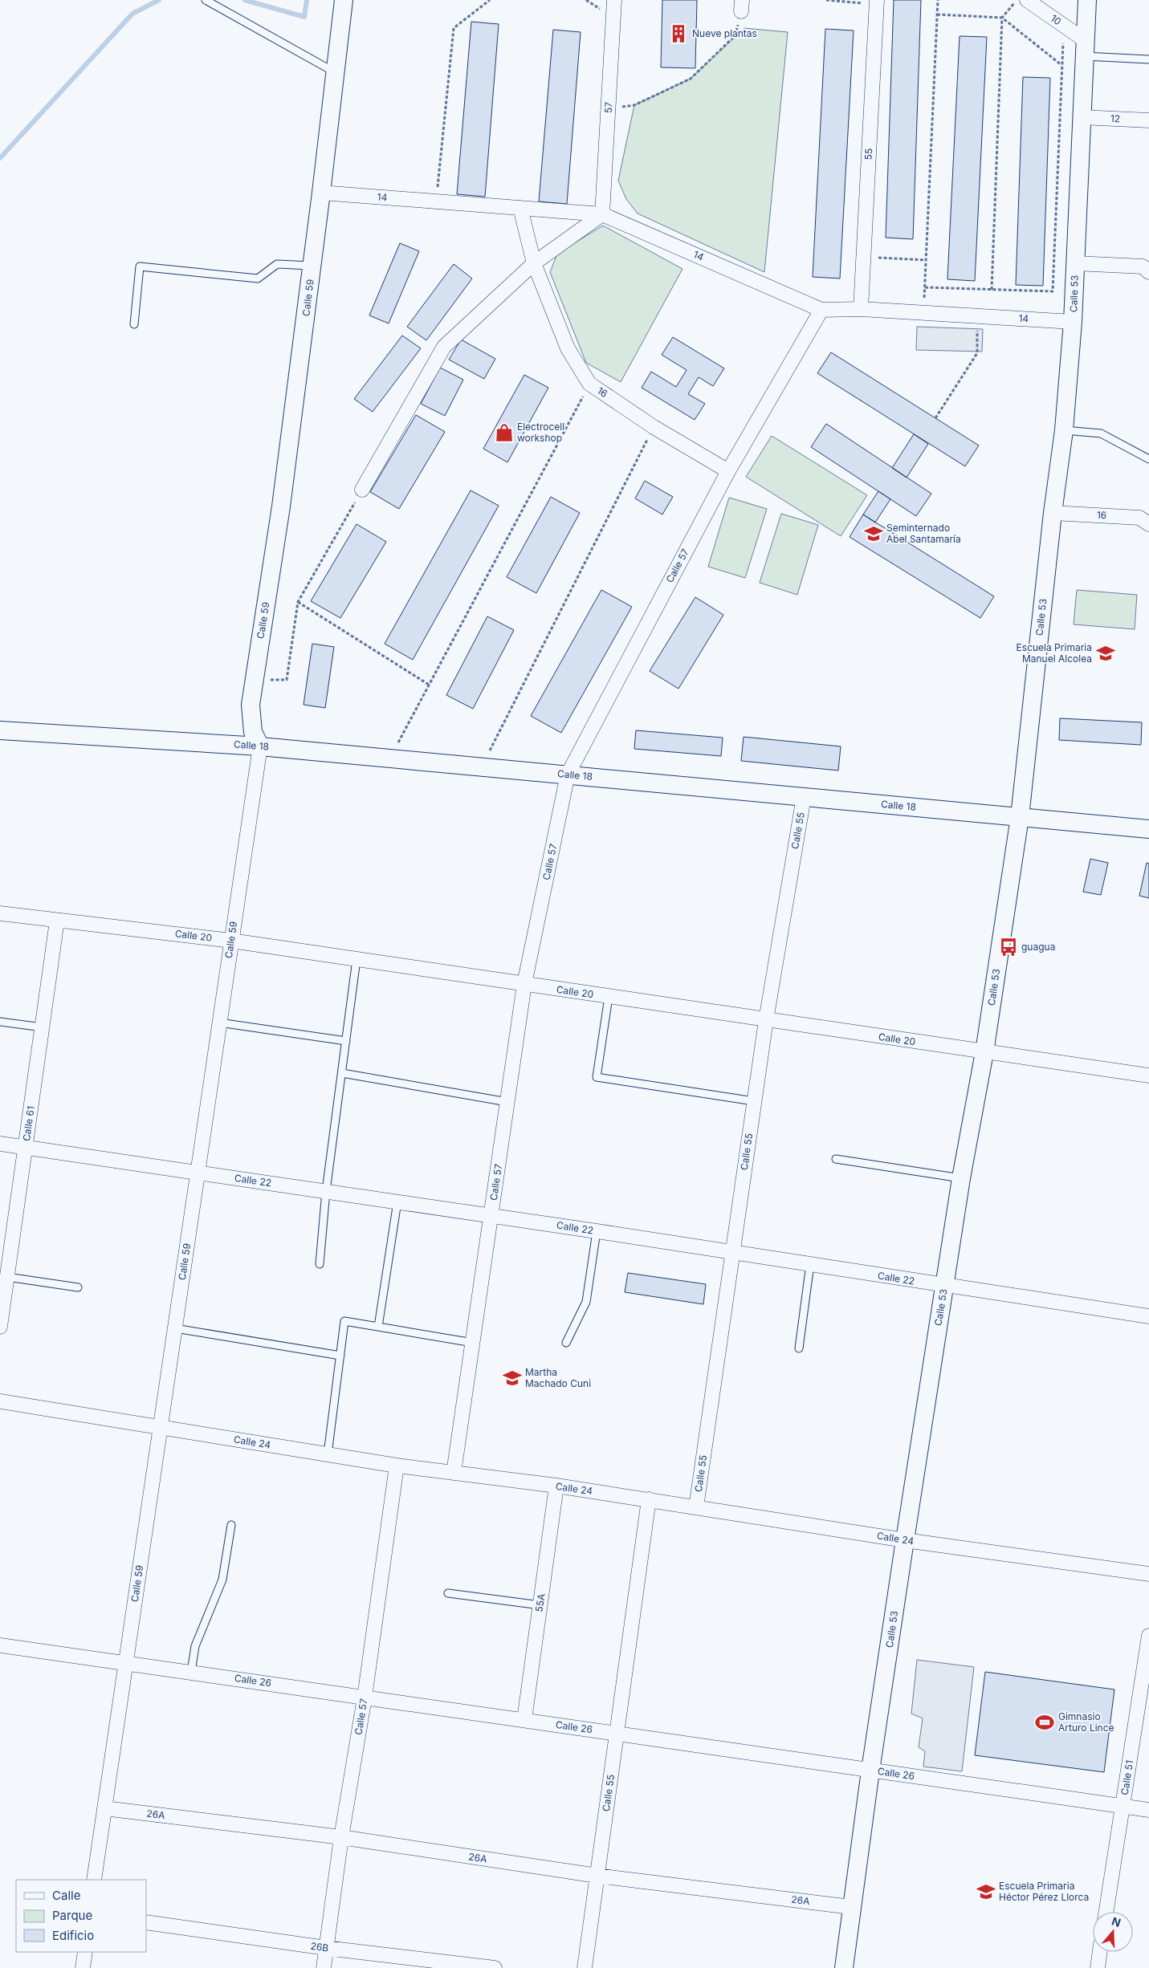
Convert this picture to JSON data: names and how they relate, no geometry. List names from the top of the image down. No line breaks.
{"streets":{"street":["10","57","12","55","14","Calle 53","Calle 59","16","Calle 57","Calle 18","Calle 55","Calle 20","Calle 61","Calle 22","Calle 24","55A","Calle 26","Calle 51","26A","26B"]},"crossings":[["10","Calle 53"],["57","14"],["12","Calle 53"],["55","14"],["14","Calle 53"],["14","Calle 59"],["14","16"],["14","Calle 57"],["Calle 53","16"],["Calle 53","Calle 18"],["Calle 53","Calle 20"],["Calle 53","Calle 22"],["Calle 53","Calle 24"],["Calle 53","Calle 26"],["Calle 53","26A"],["Calle 59","Calle 18"],["Calle 59","Calle 20"],["Calle 59","Calle 22"],["Calle 59","Calle 24"],["Calle 59","Calle 26"],["Calle 59","26A"],["16","Calle 57"],["Calle 57","Calle 18"],["Calle 57","Calle 20"],["Calle 57","Calle 22"],["Calle 57","Calle 24"],["Calle 57","Calle 26"],["Calle 57","26A"],["Calle 57","26B"],["Calle 18","Calle 55"],["Calle 55","Calle 20"],["Calle 55","Calle 22"],["Calle 55","Calle 24"],["Calle 55","Calle 26"],["Calle 55","26A"],["Calle 20","Calle 61"],["Calle 61","Calle 22"],["Calle 24","55A"],["55A","Calle 26"],["Calle 26","Calle 51"]],"places":{"building":["Nueve plantas"],"shop":["Electrocell workshop"],"school or university":["Seminternado Abel Santamaría","Escuela Primaria Manuel Alcolea","Martha Machado Cuni","Escuela Primaria Héctor Pérez Llorca"],"bus stop":["guagua"],"sports":["Gimnasio Arturo Lince"]},"legend":["Calle","Parque","Edificio"],"north":"top"}
